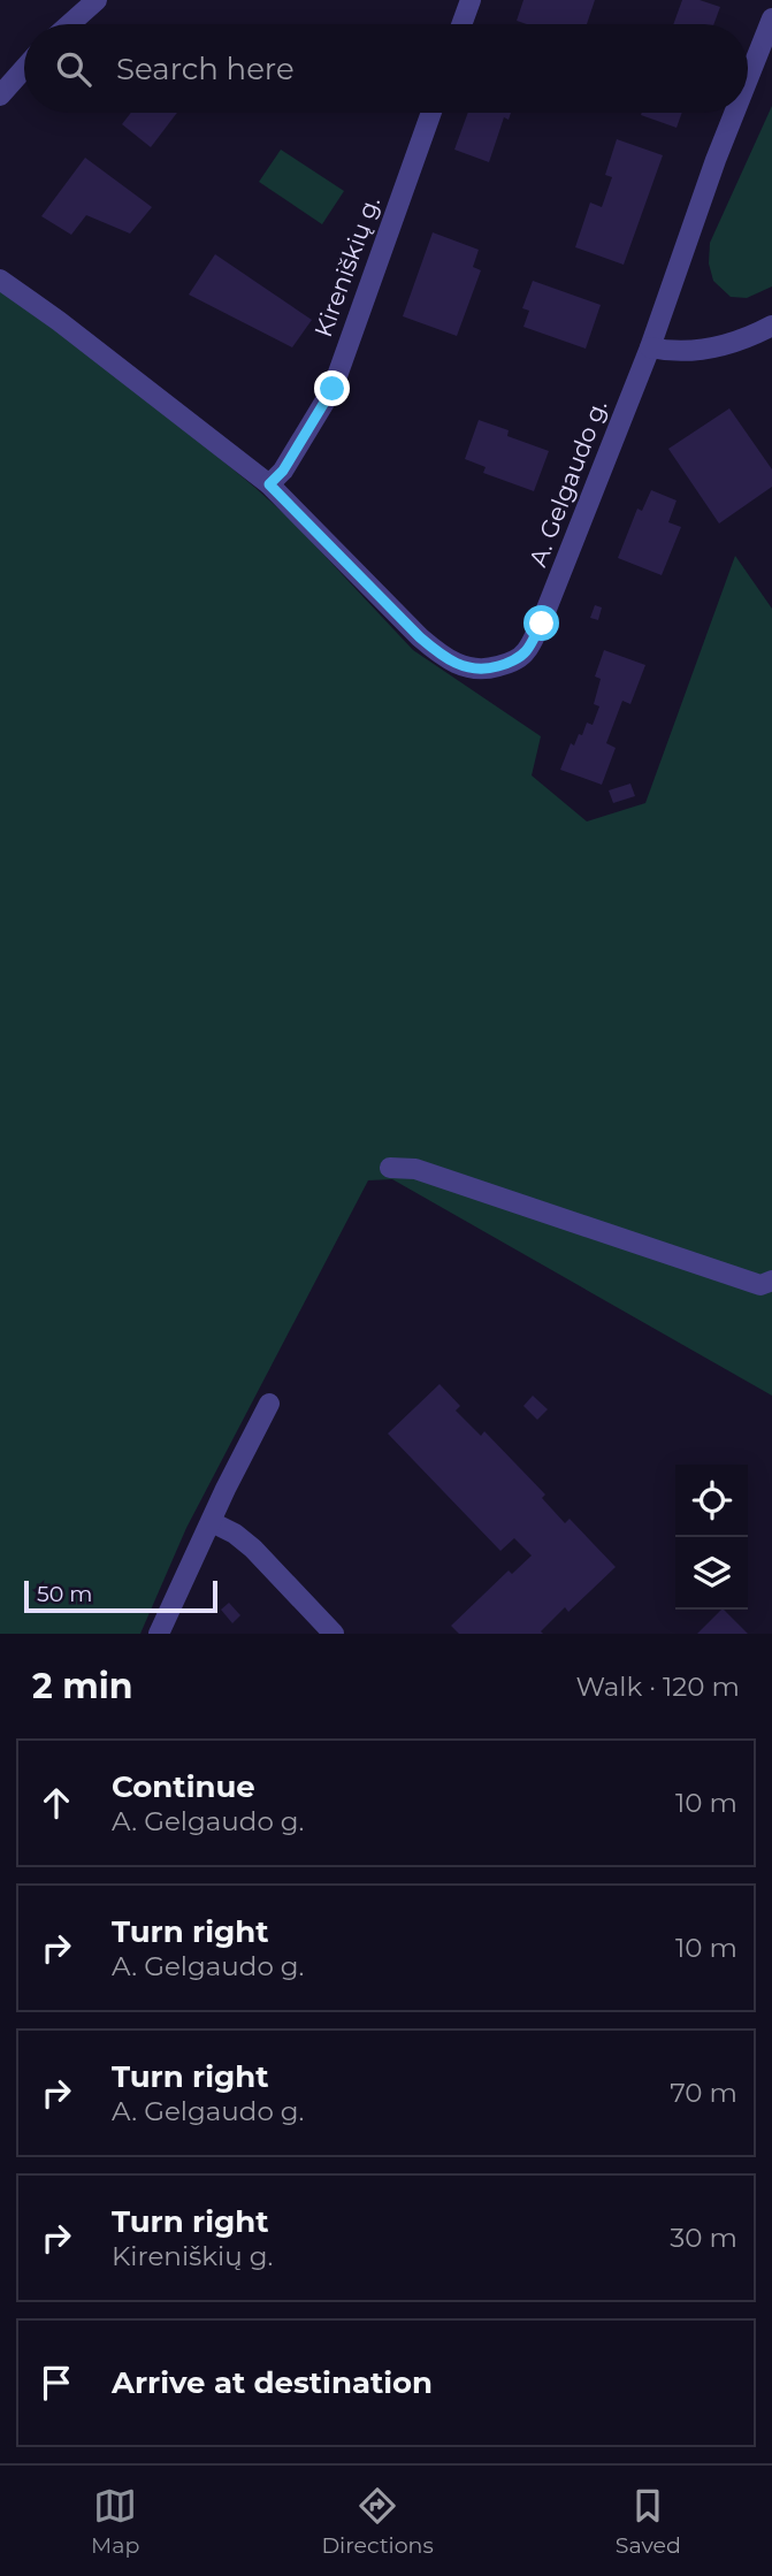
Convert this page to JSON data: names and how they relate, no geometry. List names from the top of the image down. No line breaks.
{"streets":{"street":["Kireniškių g.","A. Gelgaudo g."]},"crossings":[["Kireniškių g.","A. Gelgaudo g."]],"scale_bar":"50 m","page":{"search":"Search here","scale":"50 m","heading":["2 min","Walk · 120 m"],"list":[["Continue","A. Gelgaudo g.","10 m"],["Turn right","A. Gelgaudo g.","10 m"],["Turn right","A. Gelgaudo g.","70 m"],["Turn right","Kireniškių g.","30 m"],"Arrive at destination"],"nav":["Map","Directions","Saved"]}}
